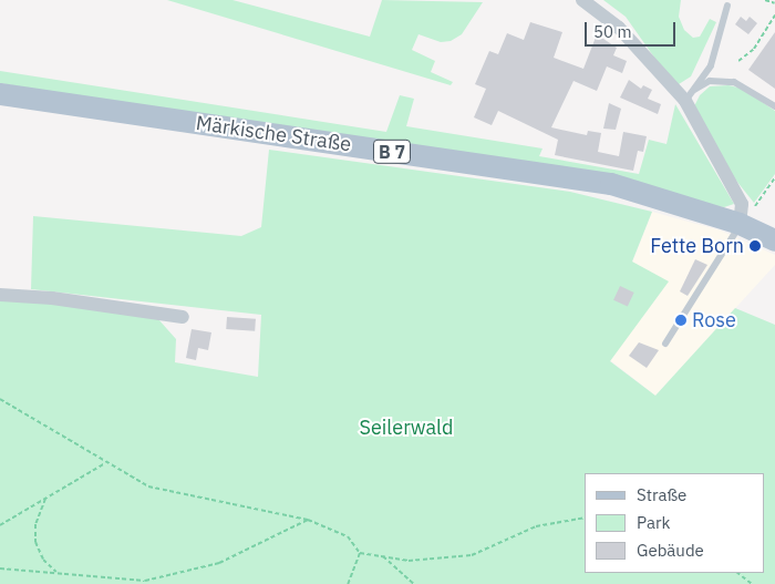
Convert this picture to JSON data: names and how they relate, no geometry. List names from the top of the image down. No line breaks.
{"streets":{"main road":["Märkische Straße","B 7"]},"parks":["Seilerwald"],"places":["Fette Born","Rose"],"legend":["Straße","Park","Gebäude"],"scale_bar":"50 m"}
